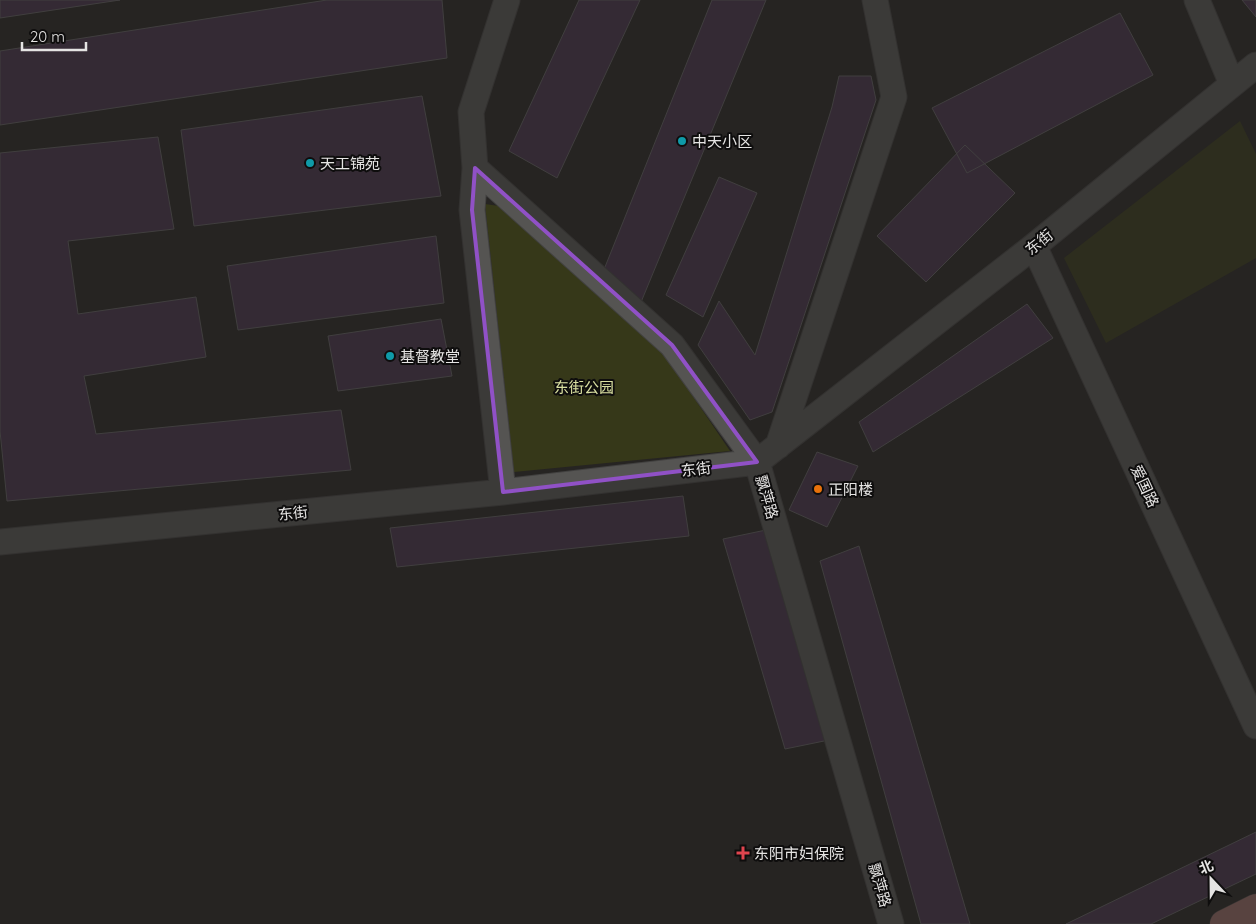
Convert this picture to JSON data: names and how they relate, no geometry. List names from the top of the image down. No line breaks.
{"streets":{"street":["东街","爱国路","飘萍路"]},"crossings":[["东街","爱国路"],["东街","飘萍路"]],"parks":["东街公园"],"places":{"other":["中天小区","天工锦苑","基督教堂","正阳楼"],"health":["东阳市妇保院"]},"scale_bar":"20 m","north":"top"}
